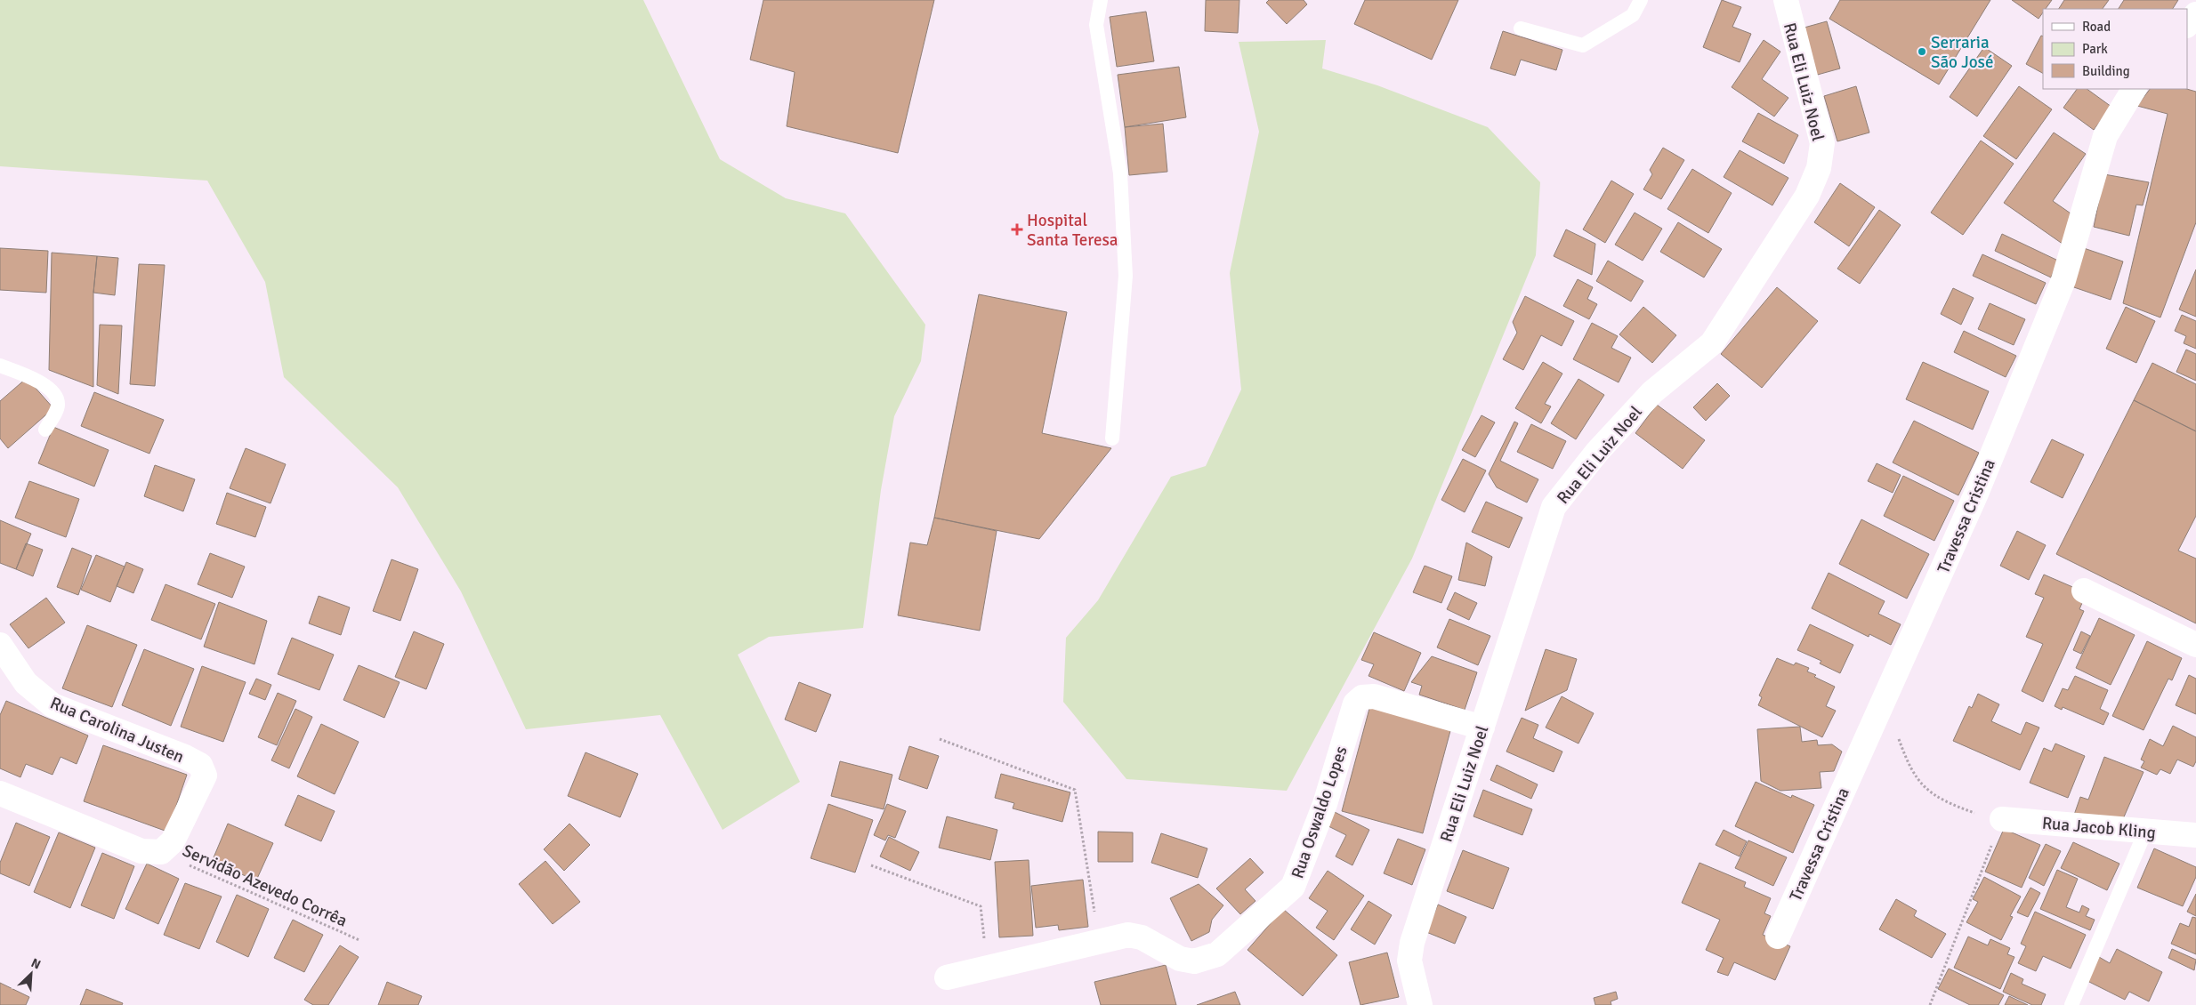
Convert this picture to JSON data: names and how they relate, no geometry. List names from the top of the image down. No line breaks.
{"streets":{"street":["Rua Eli Luiz Noel","Travessa Cristina","Rua Carolina Justen","Rua Oswaldo Lopes","Rua Jacob Kling"],"path":["Servidão Azevedo Corrêa"]},"crossings":[["Rua Eli Luiz Noel","Rua Oswaldo Lopes"],["Rua Carolina Justen","Servidão Azevedo Corrêa"]],"places":{"other":["Serraria São José"],"health":["Hospital Santa Teresa"]},"legend":["Road","Park","Building"],"north":"top right"}
